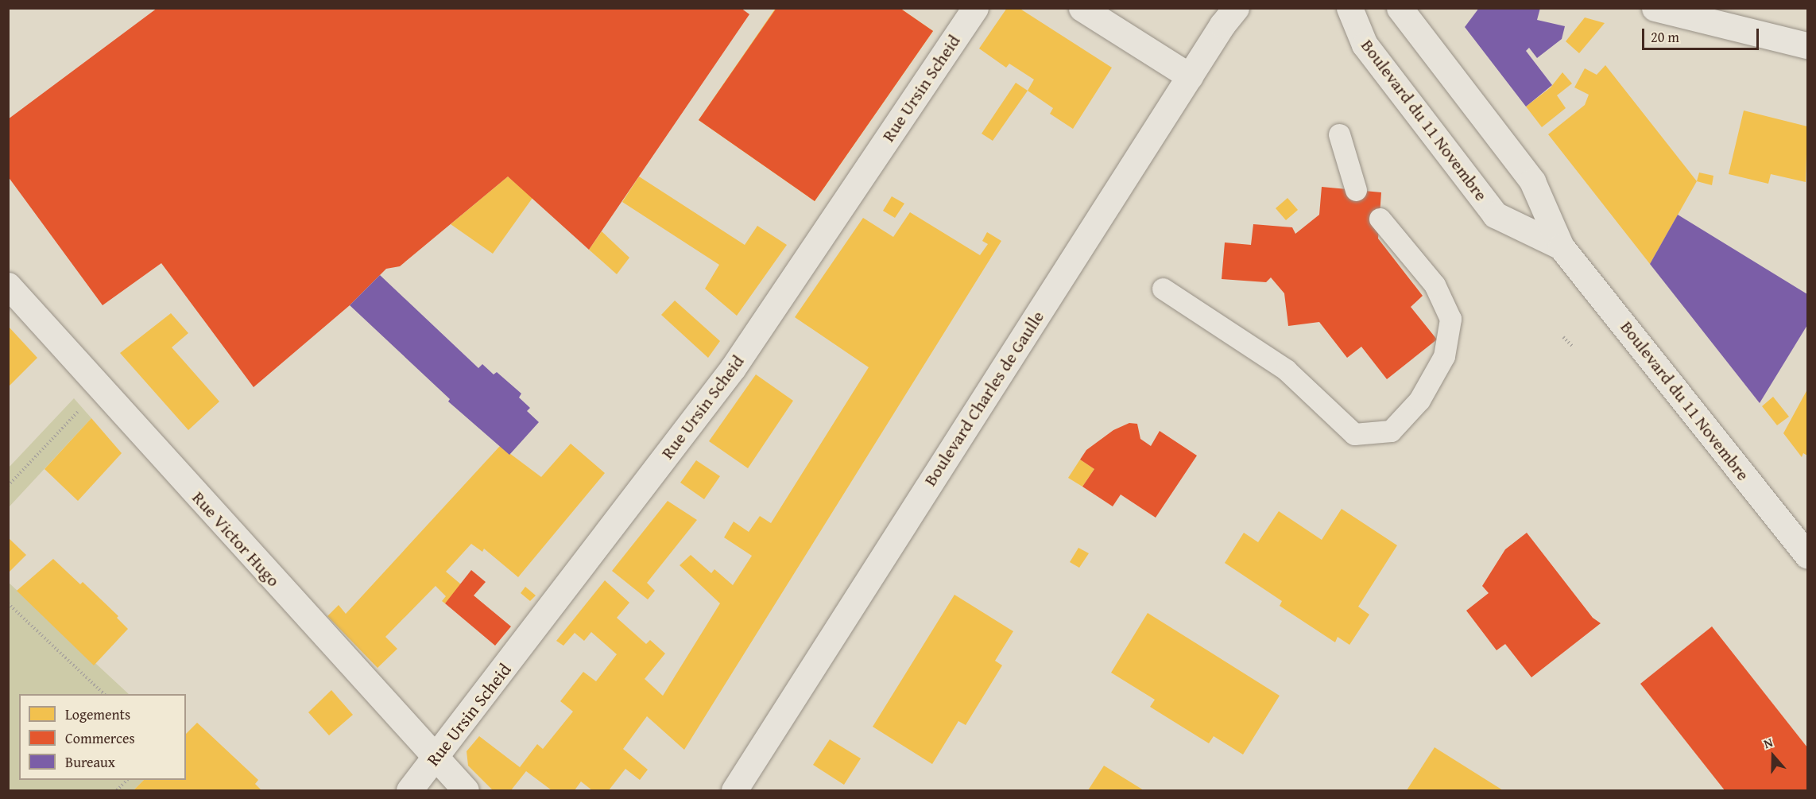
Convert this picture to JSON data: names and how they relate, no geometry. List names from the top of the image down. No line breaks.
{"streets":{"street":["Rue Ursin Scheid","Boulevard du 11 Novembre","Boulevard Charles de Gaulle","Rue Victor Hugo"]},"crossings":[["Rue Ursin Scheid","Rue Victor Hugo"]],"legend":["Logements","Commerces","Bureaux"],"scale_bar":"20 m","north":"top"}
